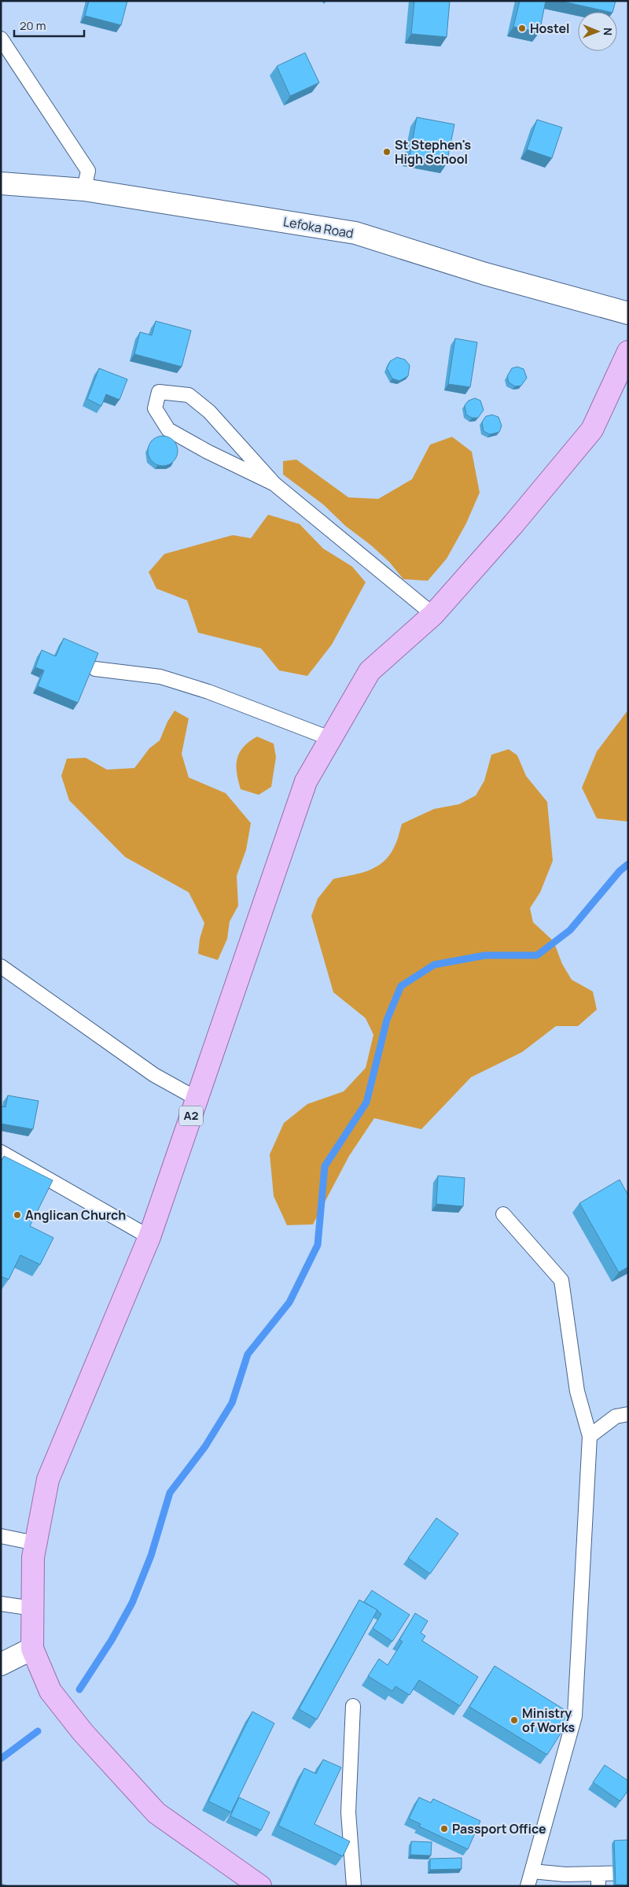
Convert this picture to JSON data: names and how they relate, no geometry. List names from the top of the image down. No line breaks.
{"streets":{"main road":["A2"],"street":["Lefoka Road"]},"places":["Hostel","St Stephen's High School","Anglican Church","Ministry of Works","Passport Office"],"scale_bar":"20 m","north":"right"}
